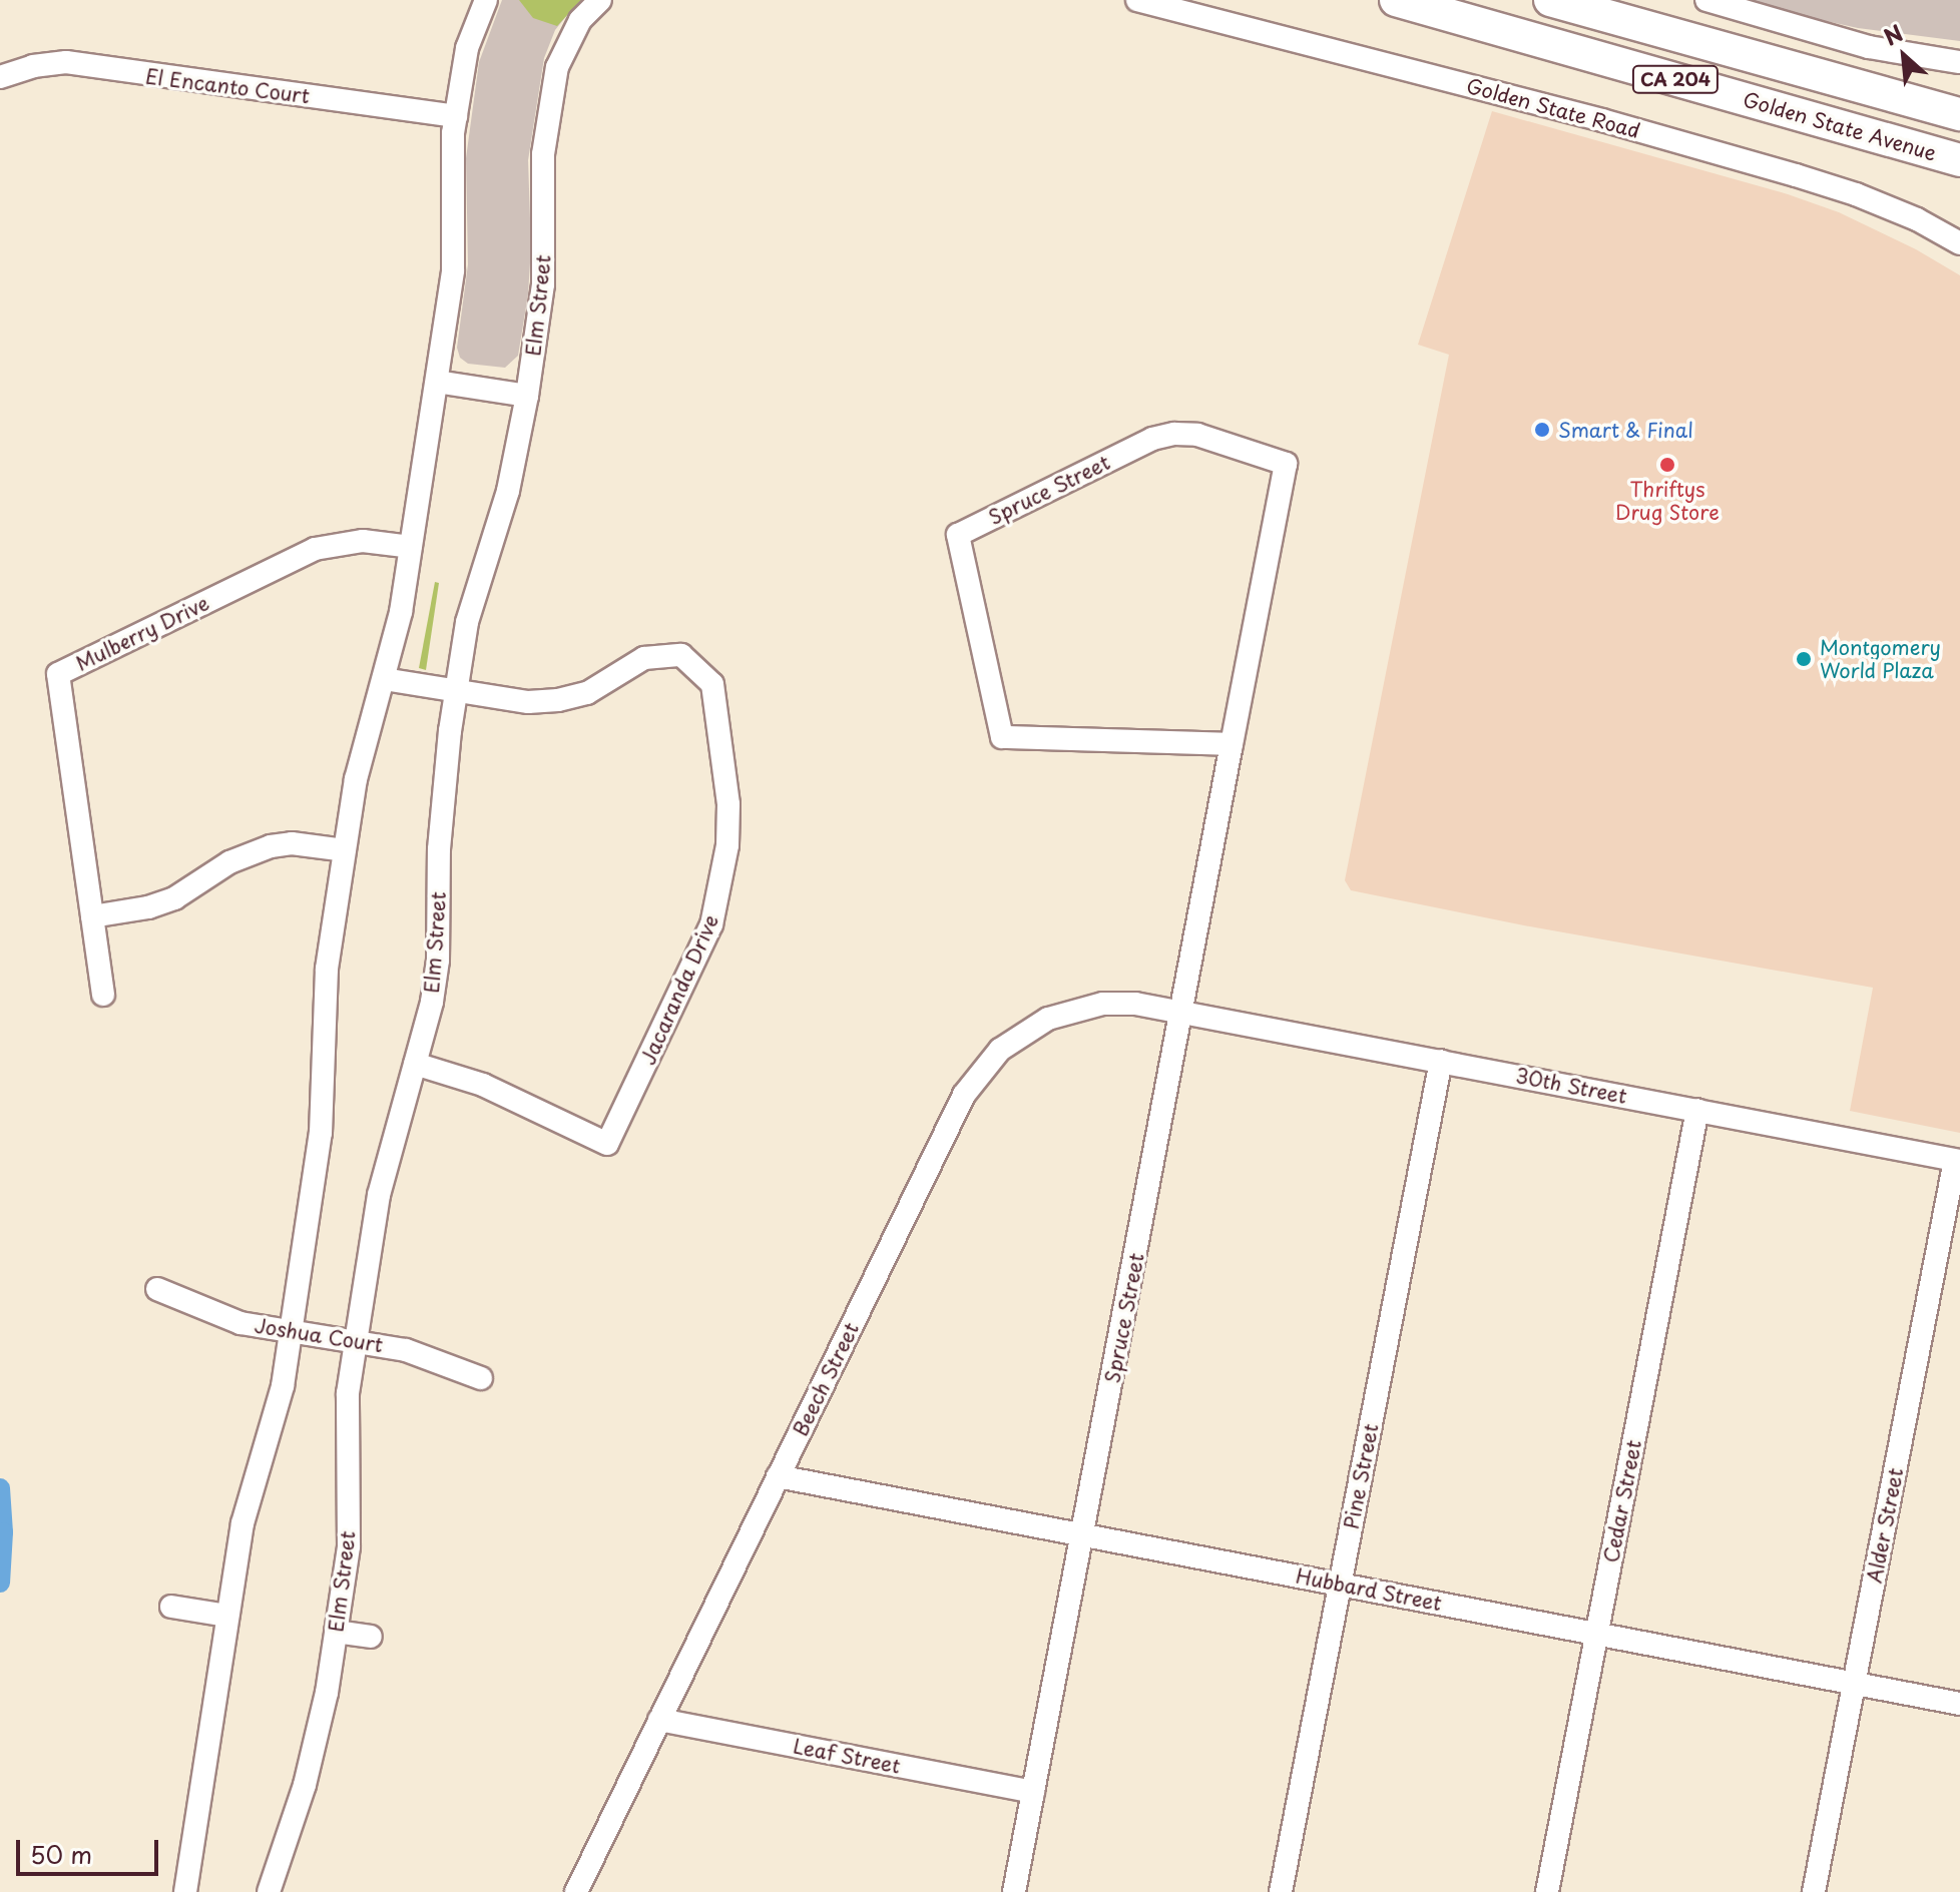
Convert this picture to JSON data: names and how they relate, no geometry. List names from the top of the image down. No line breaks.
{"streets":{"highway":["CA 204","Golden State Avenue"],"street":["El Encanto Court","Golden State Road","Elm Street","Spruce Street","Mulberry Drive","Jacaranda Drive","30th Street","Joshua Court","Beech Street","Pine Street","Cedar Street","Alder Street","Hubbard Street","Leaf Street"]},"crossings":[["Elm Street","Jacaranda Drive"],["Elm Street","Joshua Court"],["Spruce Street","30th Street"],["Spruce Street","Beech Street"],["Spruce Street","Hubbard Street"],["Spruce Street","Leaf Street"],["30th Street","Beech Street"],["30th Street","Pine Street"],["30th Street","Cedar Street"],["30th Street","Alder Street"],["Beech Street","Hubbard Street"],["Beech Street","Leaf Street"],["Pine Street","Hubbard Street"],["Cedar Street","Hubbard Street"],["Alder Street","Hubbard Street"]],"places":["Smart & Final","Thriftys Drug Store","Montgomery World Plaza"],"scale_bar":"50 m","north":"top left"}
